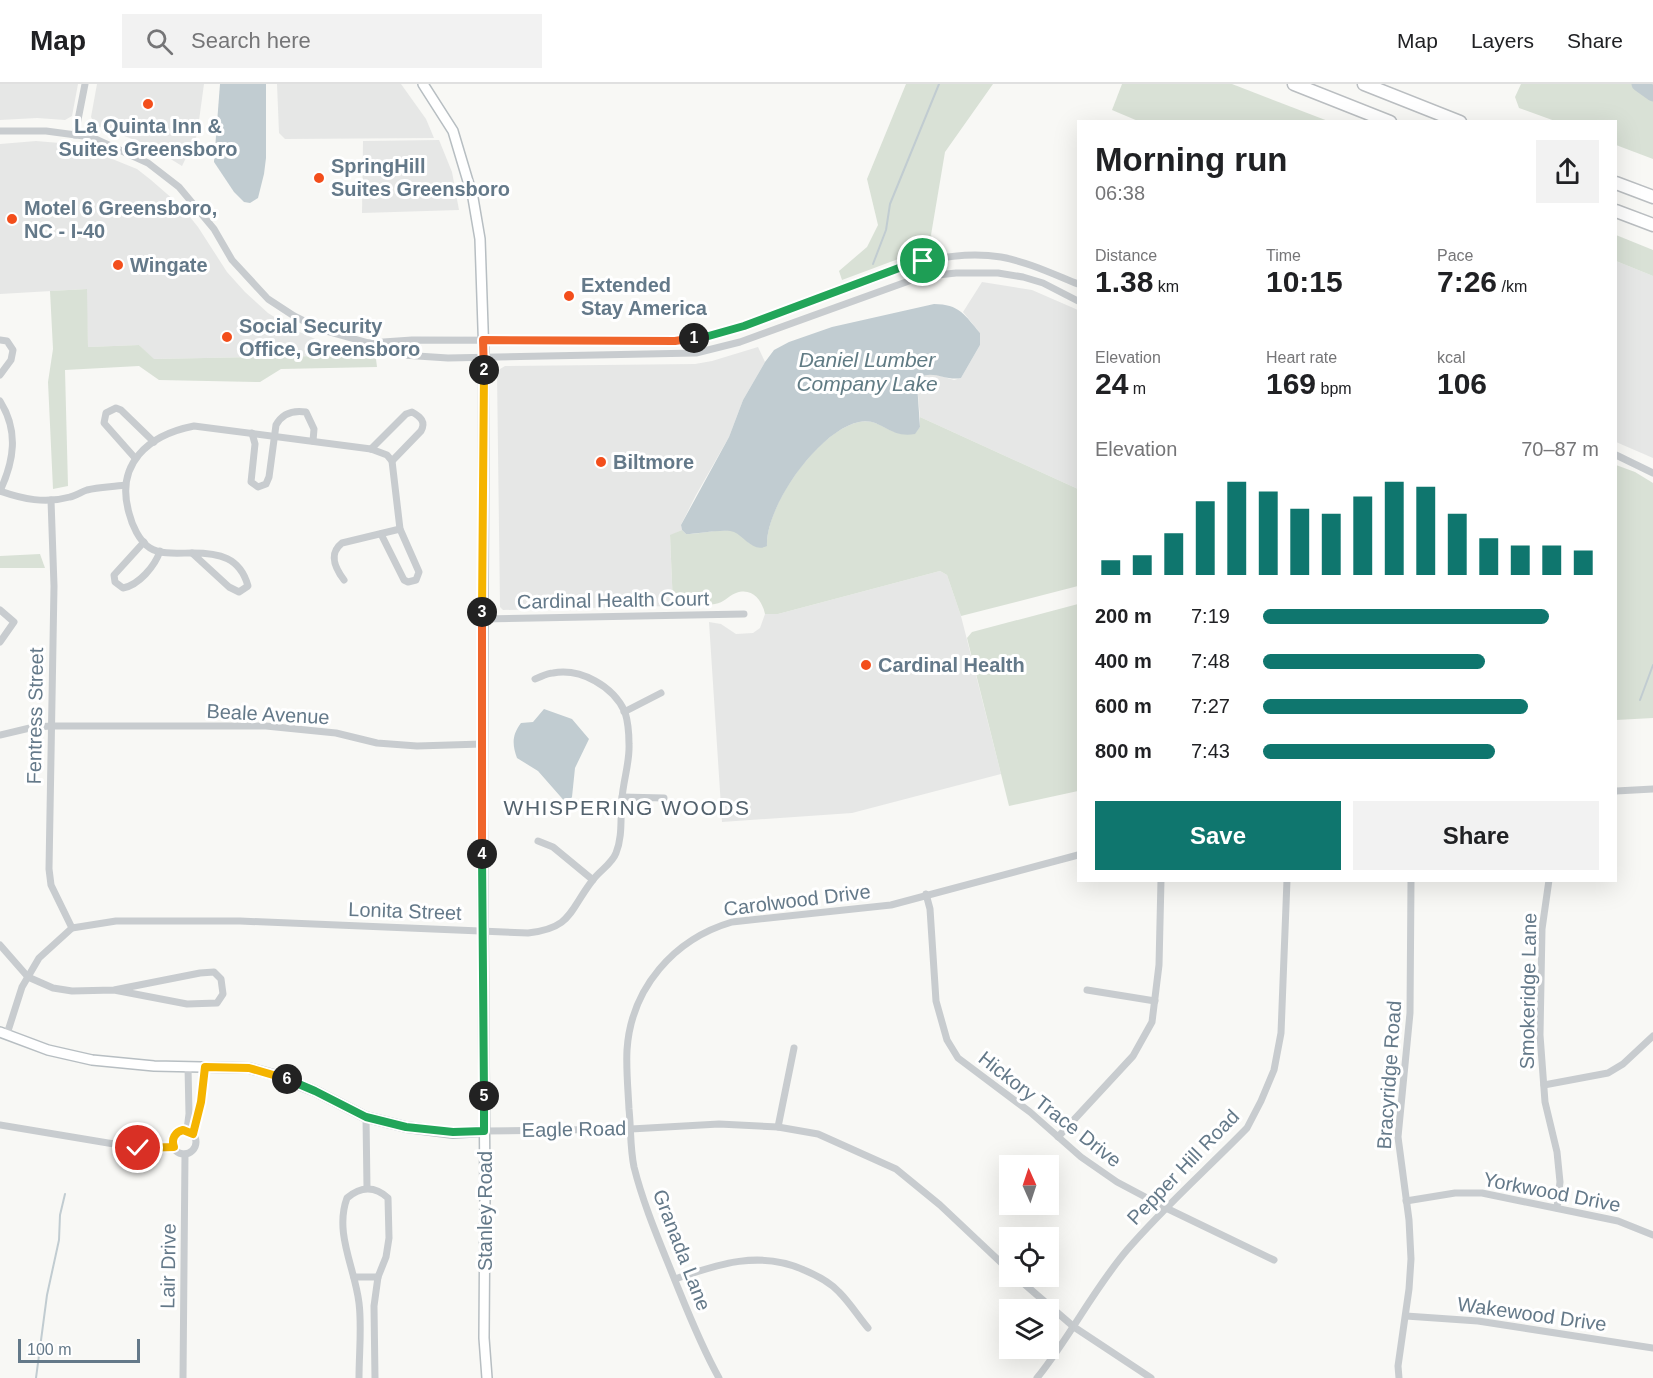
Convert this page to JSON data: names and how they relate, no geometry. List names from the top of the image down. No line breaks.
{"streets":{"street":["Cardinal Health Court","Beale Avenue","Fentress Street","Carolwood Drive","Lonita Street","Smokeridge Lane","Bracyridge Road","Hickory Trace Drive","Eagle Road","Pepper Hill Road","Yorkwood Drive","Stanley Road","Granada Lane","Lair Drive","Wakewood Drive"]},"crossings":[["Cardinal Health Court","Stanley Road"],["Beale Avenue","Fentress Street"],["Beale Avenue","Stanley Road"],["Fentress Street","Lonita Street"],["Carolwood Drive","Hickory Trace Drive"],["Carolwood Drive","Eagle Road"],["Carolwood Drive","Granada Lane"],["Lonita Street","Stanley Road"],["Smokeridge Lane","Yorkwood Drive"],["Bracyridge Road","Yorkwood Drive"],["Bracyridge Road","Wakewood Drive"],["Hickory Trace Drive","Pepper Hill Road"],["Eagle Road","Stanley Road"],["Eagle Road","Granada Lane"],["Eagle Road","Lair Drive"]],"districts":["WHISPERING WOODS"],"water":["Daniel Lumber Company Lake"],"places":["La Quinta Inn & Suites Greensboro","SpringHill Suites Greensboro","Motel 6 Greensboro, NC - I-40","Wingate","Extended Stay America","Social Security Office, Greensboro","Biltmore","Cardinal Health"],"scale_bar":"100 m","north":"top","page":{"header":"Map","search":"Search here","nav":["Map","Layers","Share"],"heading":["Morning run","06:38"],"stats":[["Distance","1.38 km"],["Time","10:15"],["Pace","7:26 /km"],["Elevation","24 m"],["Heart rate","169 bpm"],["kcal","106"]],"pins":["1","2","3","4","6","5"],"chart":["Elevation","70–87 m"],"list":[{"name":"200 m","note":"7:19"},{"name":"400 m","note":"7:48"},{"name":"600 m","note":"7:27"},{"name":"800 m","note":"7:43"}],"buttons":["Save","Share"],"scale":"100 m"}}
